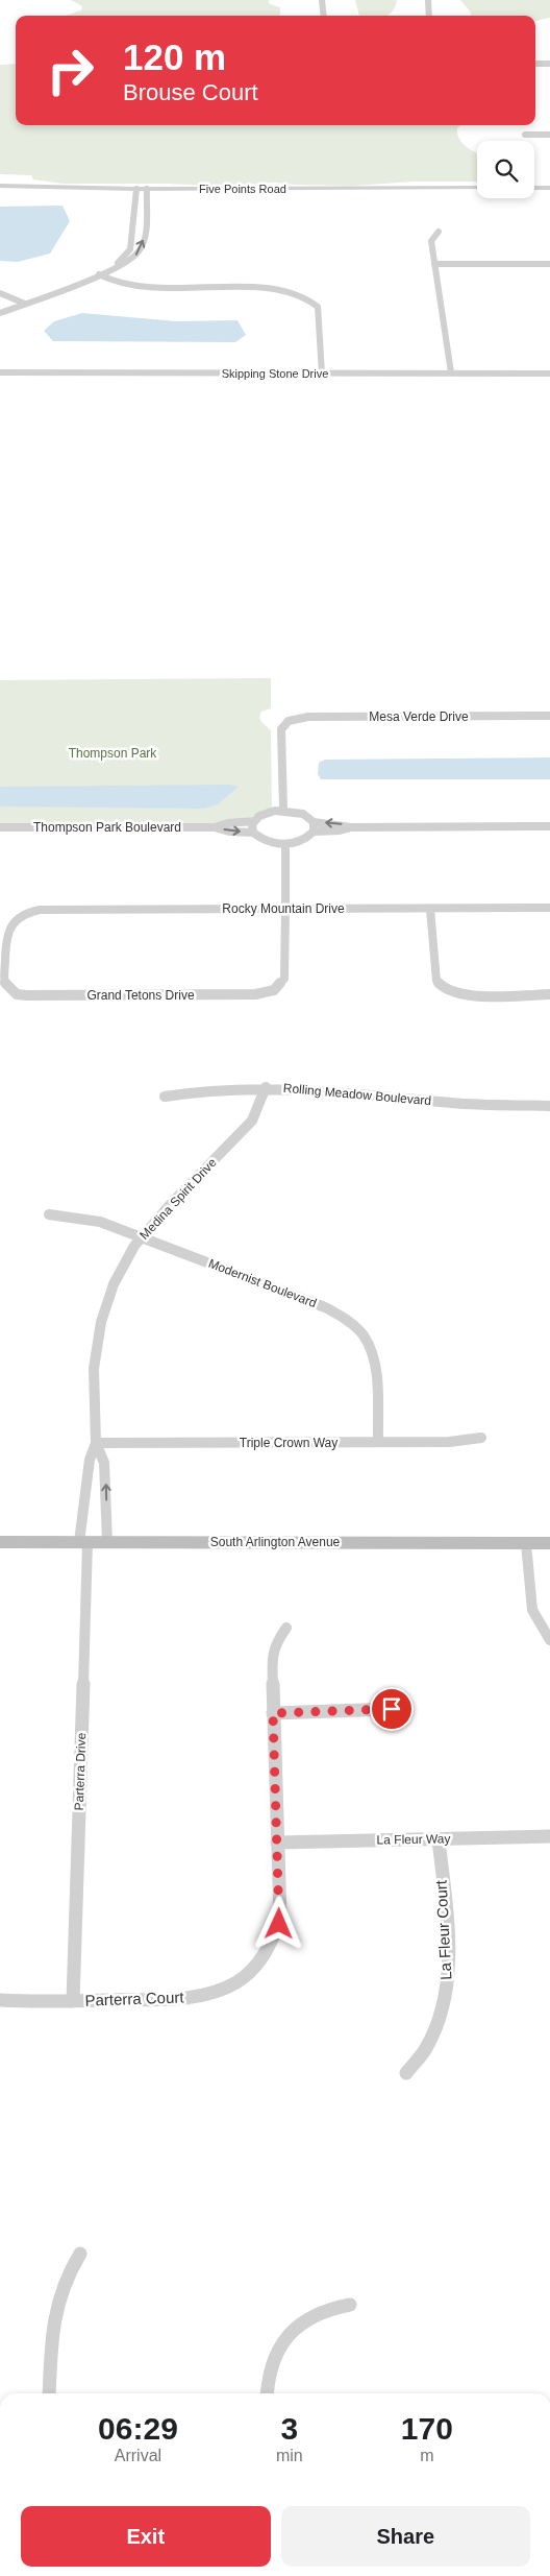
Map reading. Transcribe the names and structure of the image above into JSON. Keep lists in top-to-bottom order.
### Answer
{
  "streets": {
    "main road": ["South Arlington Avenue"],
    "street": [
      "Five Points Road",
      "Skipping Stone Drive",
      "Mesa Verde Drive",
      "Thompson Park Boulevard",
      "Rocky Mountain Drive",
      "Grand Tetons Drive",
      "Rolling Meadow Boulevard",
      "Medina Spirit Drive",
      "Modernist Boulevard",
      "Triple Crown Way",
      "Parterra Drive",
      "La Fleur Way",
      "La Fleur Court",
      "Parterra Court"
    ]
  },
  "crossings": [
    ["Mesa Verde Drive", "Thompson Park Boulevard"],
    ["Rocky Mountain Drive", "Grand Tetons Drive"],
    ["Rolling Meadow Boulevard", "Medina Spirit Drive"],
    ["Medina Spirit Drive", "Modernist Boulevard"],
    ["Medina Spirit Drive", "Triple Crown Way"],
    ["Medina Spirit Drive", "South Arlington Avenue"],
    ["Medina Spirit Drive", "Parterra Drive"],
    ["Modernist Boulevard", "Triple Crown Way"],
    ["South Arlington Avenue", "Parterra Drive"],
    ["Parterra Drive", "Parterra Court"],
    ["La Fleur Way", "La Fleur Court"],
    ["La Fleur Way", "Parterra Court"]
  ],
  "parks": ["Thompson Park"],
  "page": {
    "turn": ["120 m", "Brouse Court"],
    "eta": [
      "06:29",
      "Arrival",
      "3",
      "min",
      "170",
      "m"
    ],
    "buttons": ["Exit", "Share"]
  }
}
